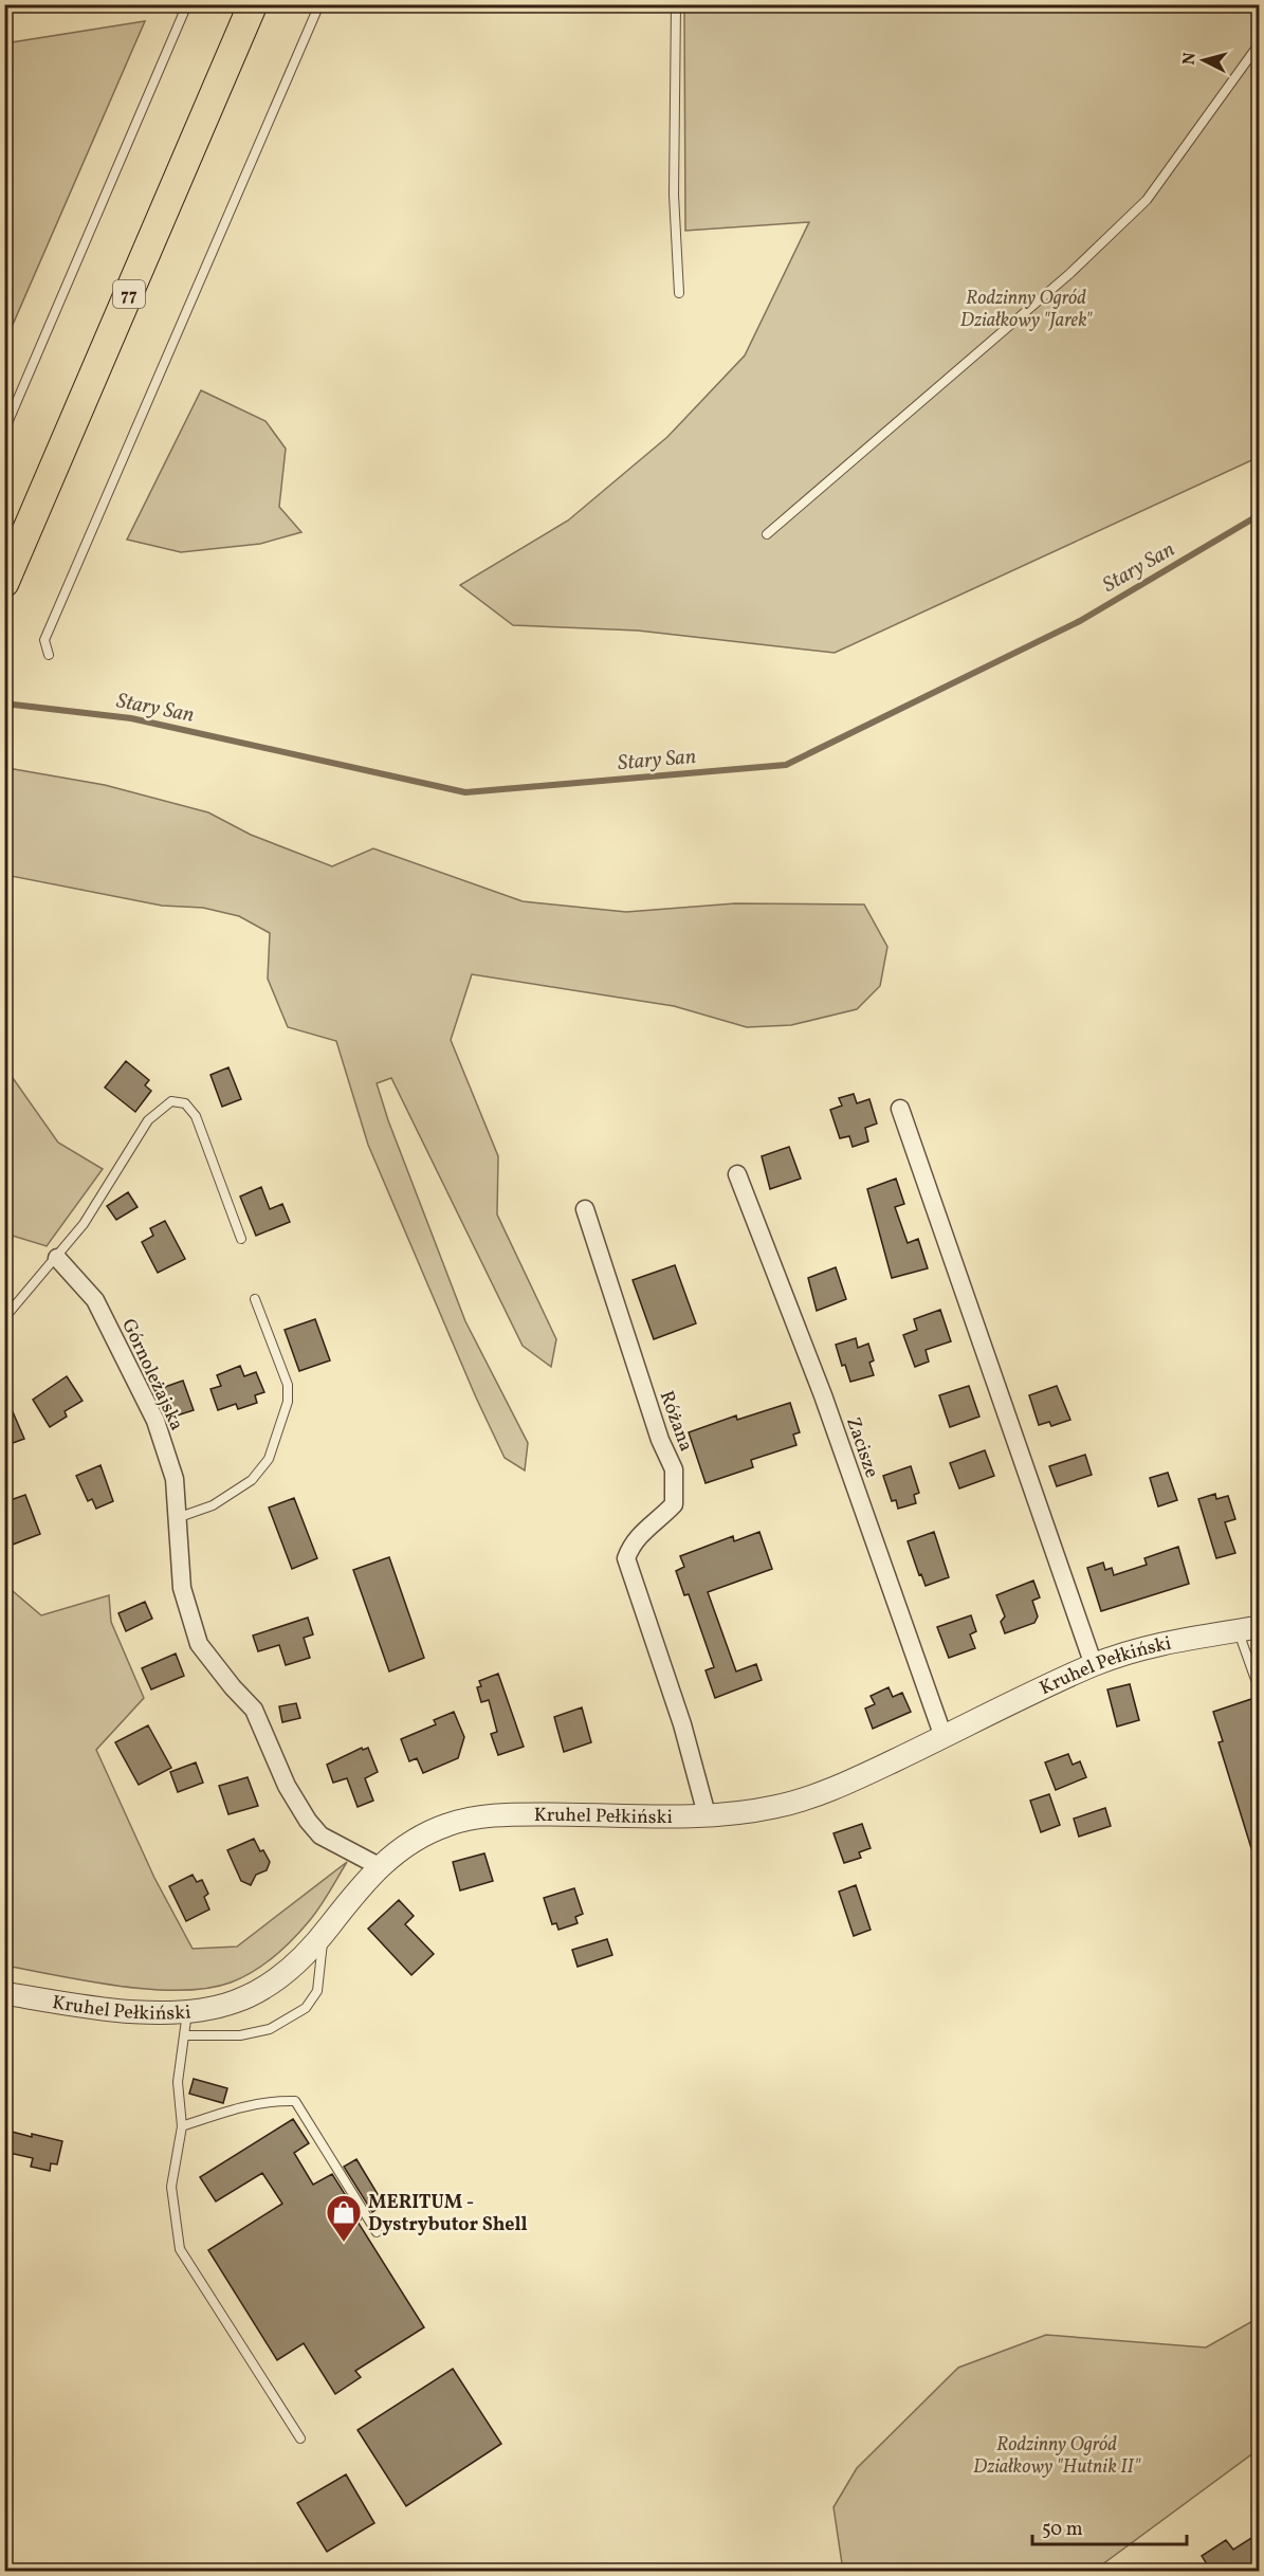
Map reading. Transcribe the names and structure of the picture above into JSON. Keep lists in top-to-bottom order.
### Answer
{
  "streets": {
    "main road": ["77"],
    "street": [
      "Górnoleżajska",
      "Różana",
      "Zacisze",
      "Kruhel Pełkiński"
    ]
  },
  "crossings": [
    ["Górnoleżajska", "Kruhel Pełkiński"],
    ["Różana", "Kruhel Pełkiński"],
    ["Zacisze", "Kruhel Pełkiński"]
  ],
  "water": ["Stary San"],
  "parks": ["Rodzinny Ogród Działkowy \"Jarek\"", "Rodzinny Ogród Działkowy \"Hutnik II\""],
  "places": {
    "shop": ["MERITUM - Dystrybutor Shell"]
  },
  "scale_bar": "50 m",
  "north": "left"
}
